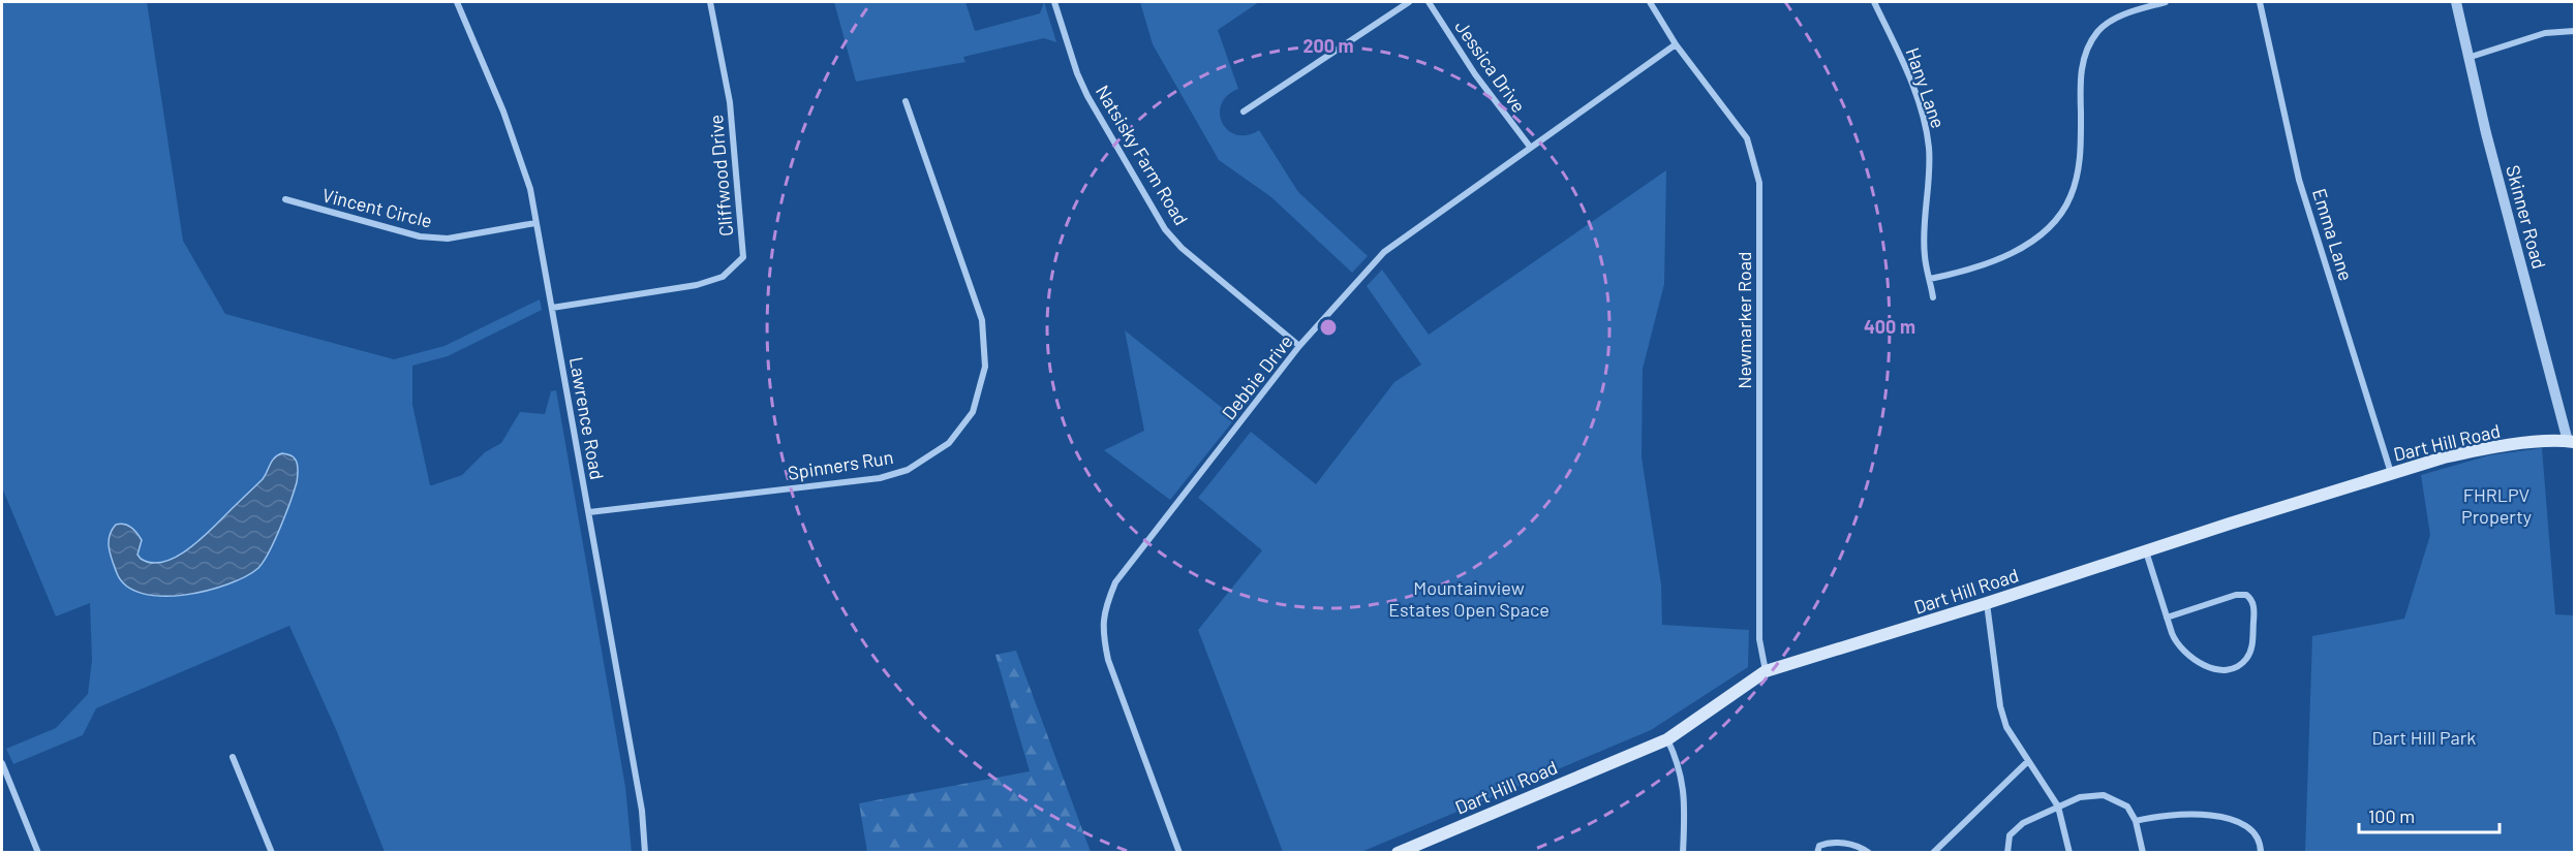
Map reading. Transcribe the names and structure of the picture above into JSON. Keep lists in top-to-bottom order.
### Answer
{
  "streets": {
    "main road": ["Dart Hill Road"],
    "street": [
      "Jessica Drive",
      "Hany Lane",
      "Natsisky Farm Road",
      "Cliffwood Drive",
      "Vincent Circle",
      "Skinner Road",
      "Emma Lane",
      "Newmarker Road",
      "Debbie Drive",
      "Lawrence Road",
      "Spinners Run"
    ]
  },
  "crossings": [
    ["Jessica Drive", "Debbie Drive"],
    ["Natsisky Farm Road", "Debbie Drive"],
    ["Cliffwood Drive", "Lawrence Road"],
    ["Vincent Circle", "Lawrence Road"],
    ["Skinner Road", "Dart Hill Road"],
    ["Emma Lane", "Dart Hill Road"],
    ["Newmarker Road", "Debbie Drive"],
    ["Newmarker Road", "Dart Hill Road"],
    ["Lawrence Road", "Spinners Run"]
  ],
  "parks": ["FHRLPV Property", "Mountainview Estates Open Space", "Dart Hill Park"],
  "scale_bar": "100 m",
  "rings": ["200 m", "400 m"]
}
